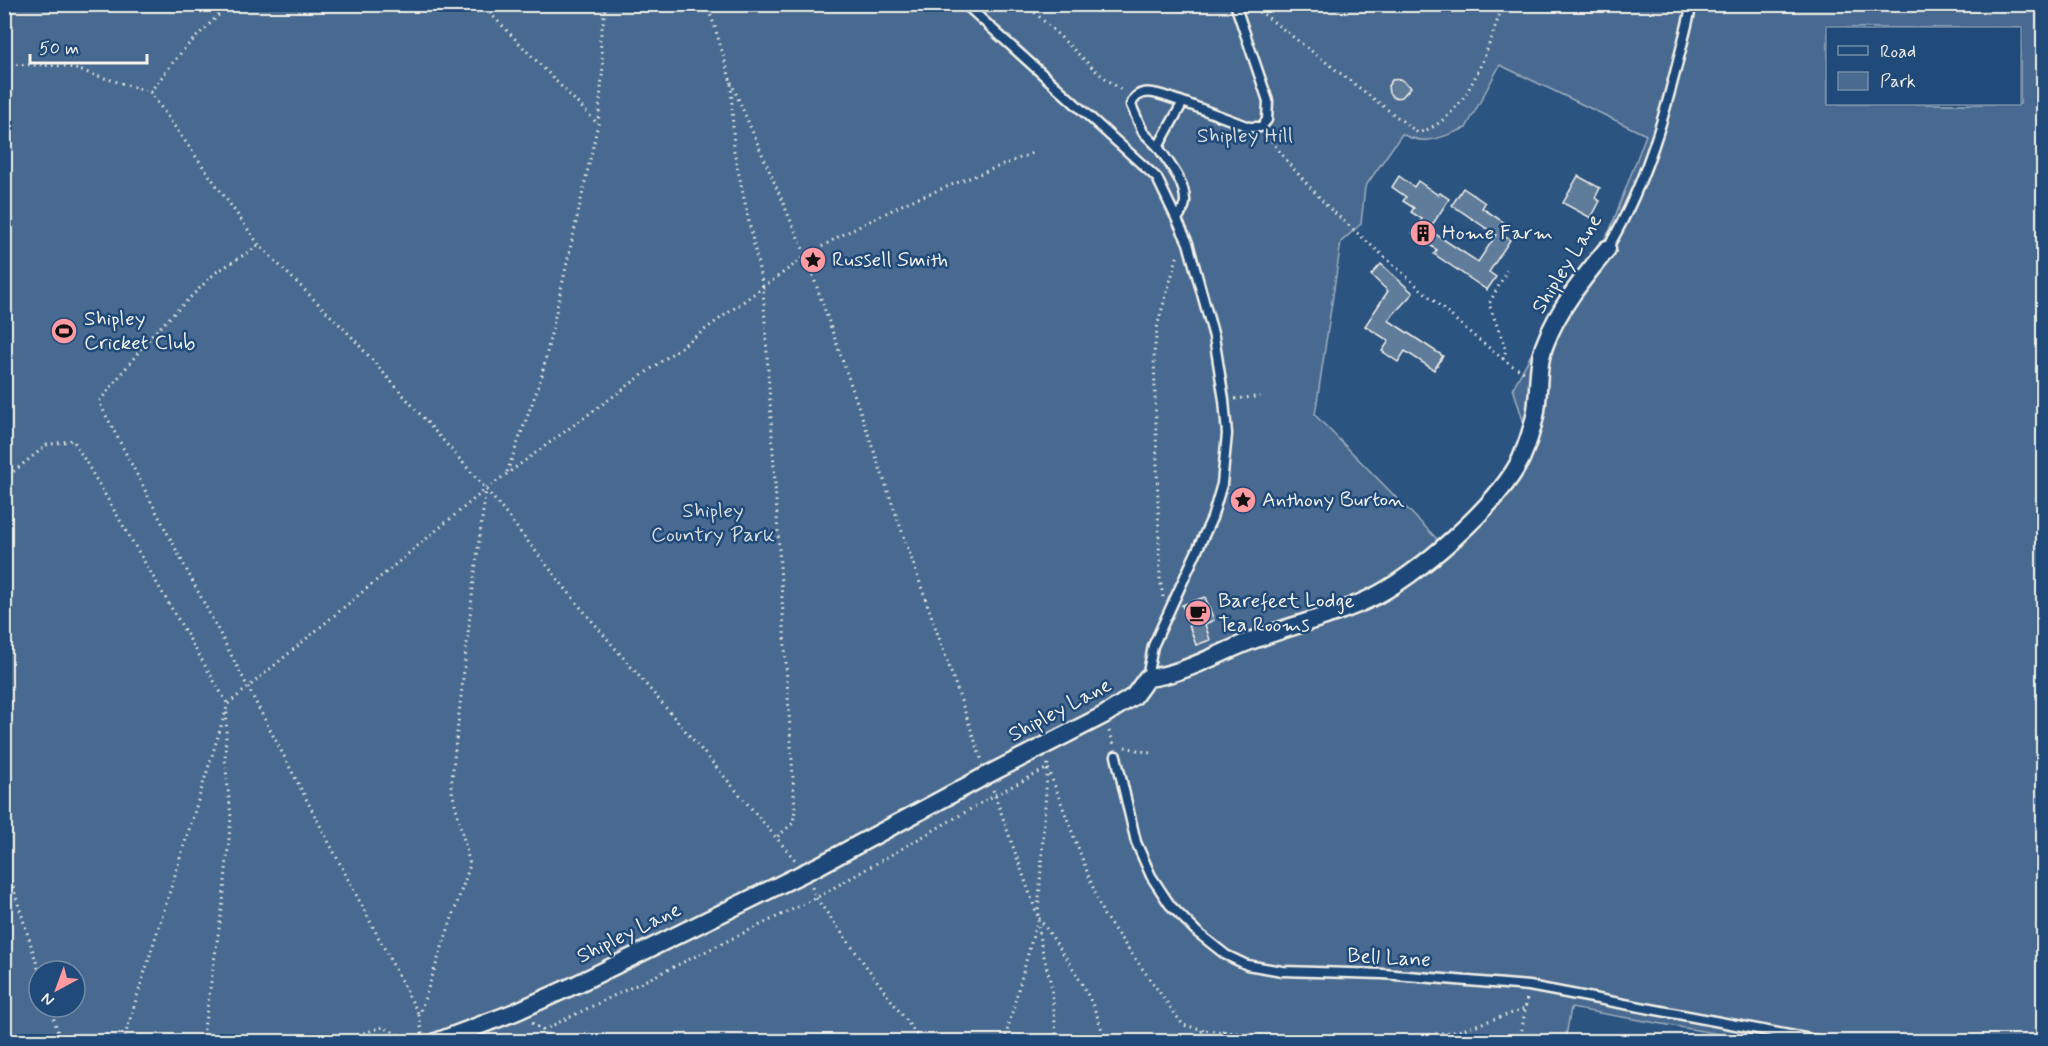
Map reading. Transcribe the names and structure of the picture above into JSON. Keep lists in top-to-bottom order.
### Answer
{
  "streets": {
    "street": ["Shipley Lane"],
    "lane": ["Bell Lane"]
  },
  "parks": ["Shipley Hill", "Shipley Country Park"],
  "places": {
    "building": ["Home Farm"],
    "place": ["Russell Smith", "Anthony Burton"],
    "sports": ["Shipley Cricket Club"],
    "cafe": ["Barefeet Lodge Tea Rooms"]
  },
  "legend": ["Road", "Park"],
  "scale_bar": "50 m",
  "north": "bottom left"
}
